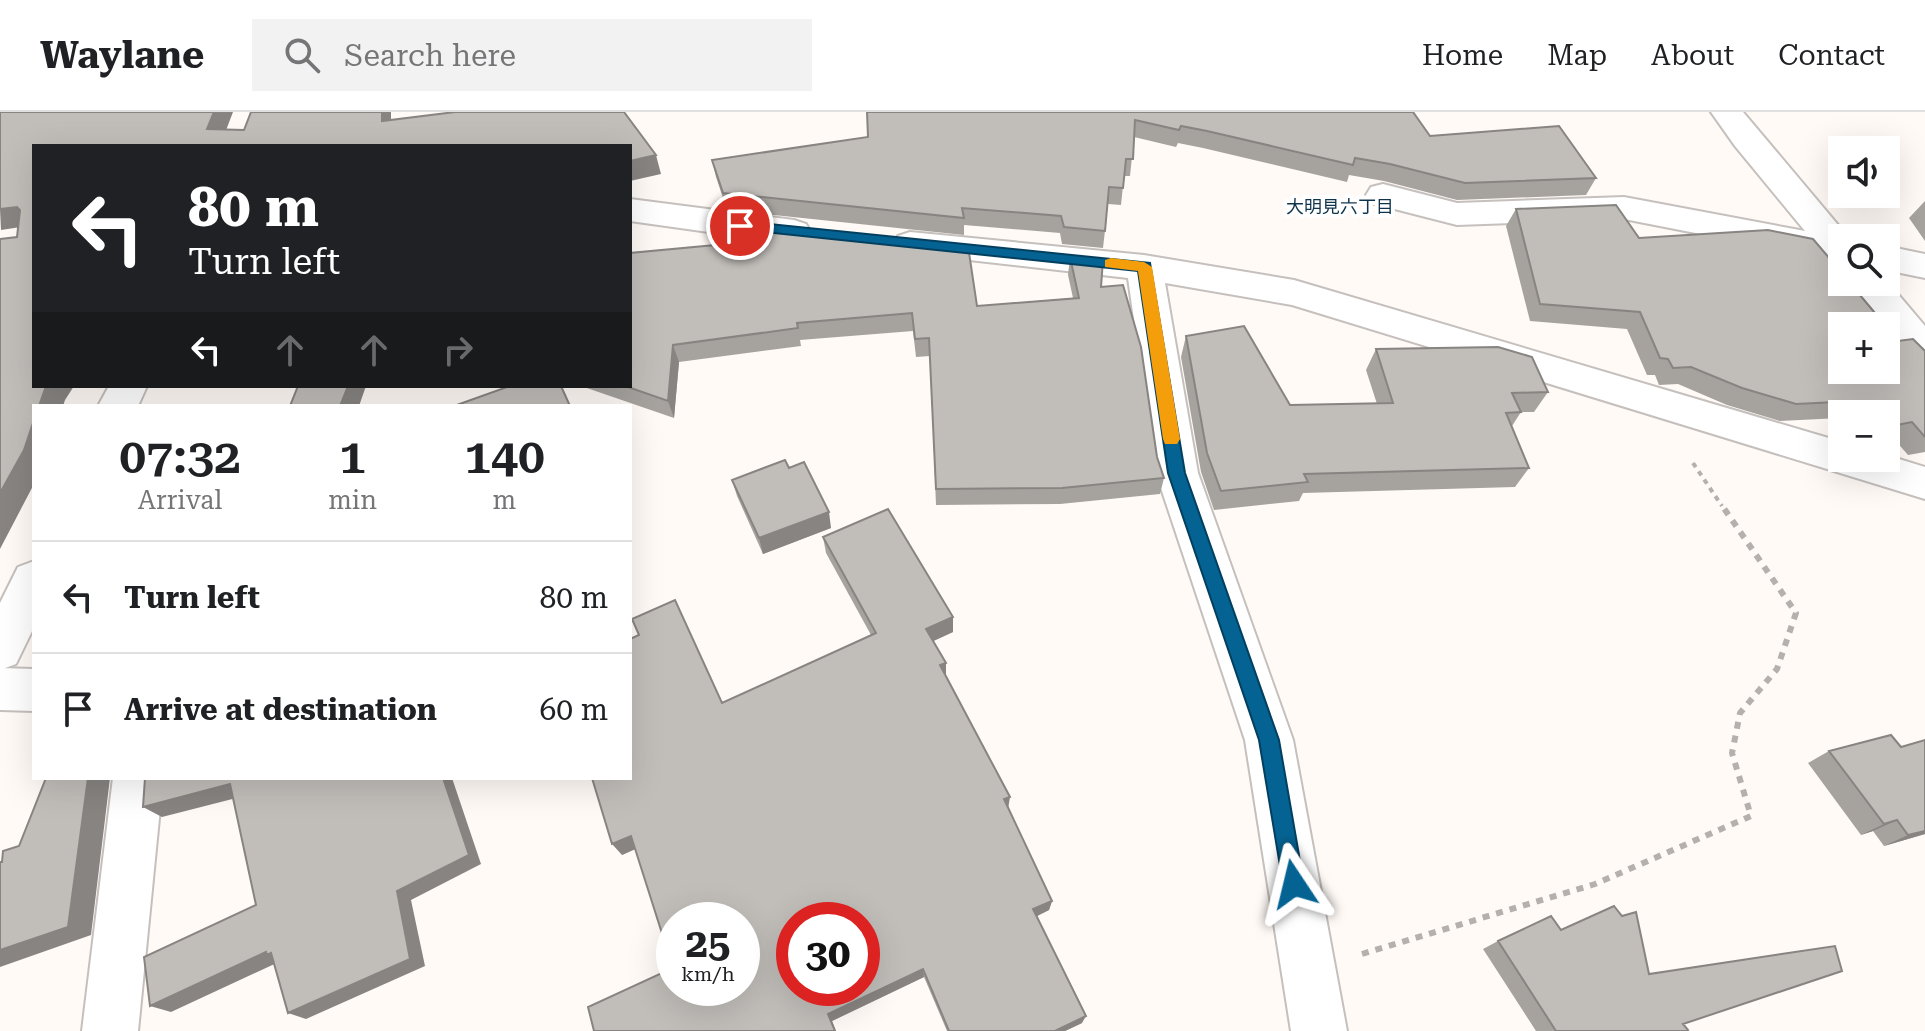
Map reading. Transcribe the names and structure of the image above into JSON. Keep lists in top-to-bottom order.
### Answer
{
  "districts": ["大明見六丁目"],
  "page": {
    "header": "Waylane",
    "search": "Search here",
    "nav": [
      "Home",
      "Map",
      "About",
      "Contact"
    ],
    "map_buttons": ["+", "−"],
    "turn": ["80 m", "Turn left"],
    "eta": [
      "07:32",
      "Arrival",
      "1",
      "min",
      "140",
      "m"
    ],
    "list": [
      {
        "name": "Turn left",
        "value": "80 m"
      },
      {
        "name": "Arrive at destination",
        "value": "60 m"
      }
    ],
    "speed": "25 km/h",
    "limit": "30"
  }
}
